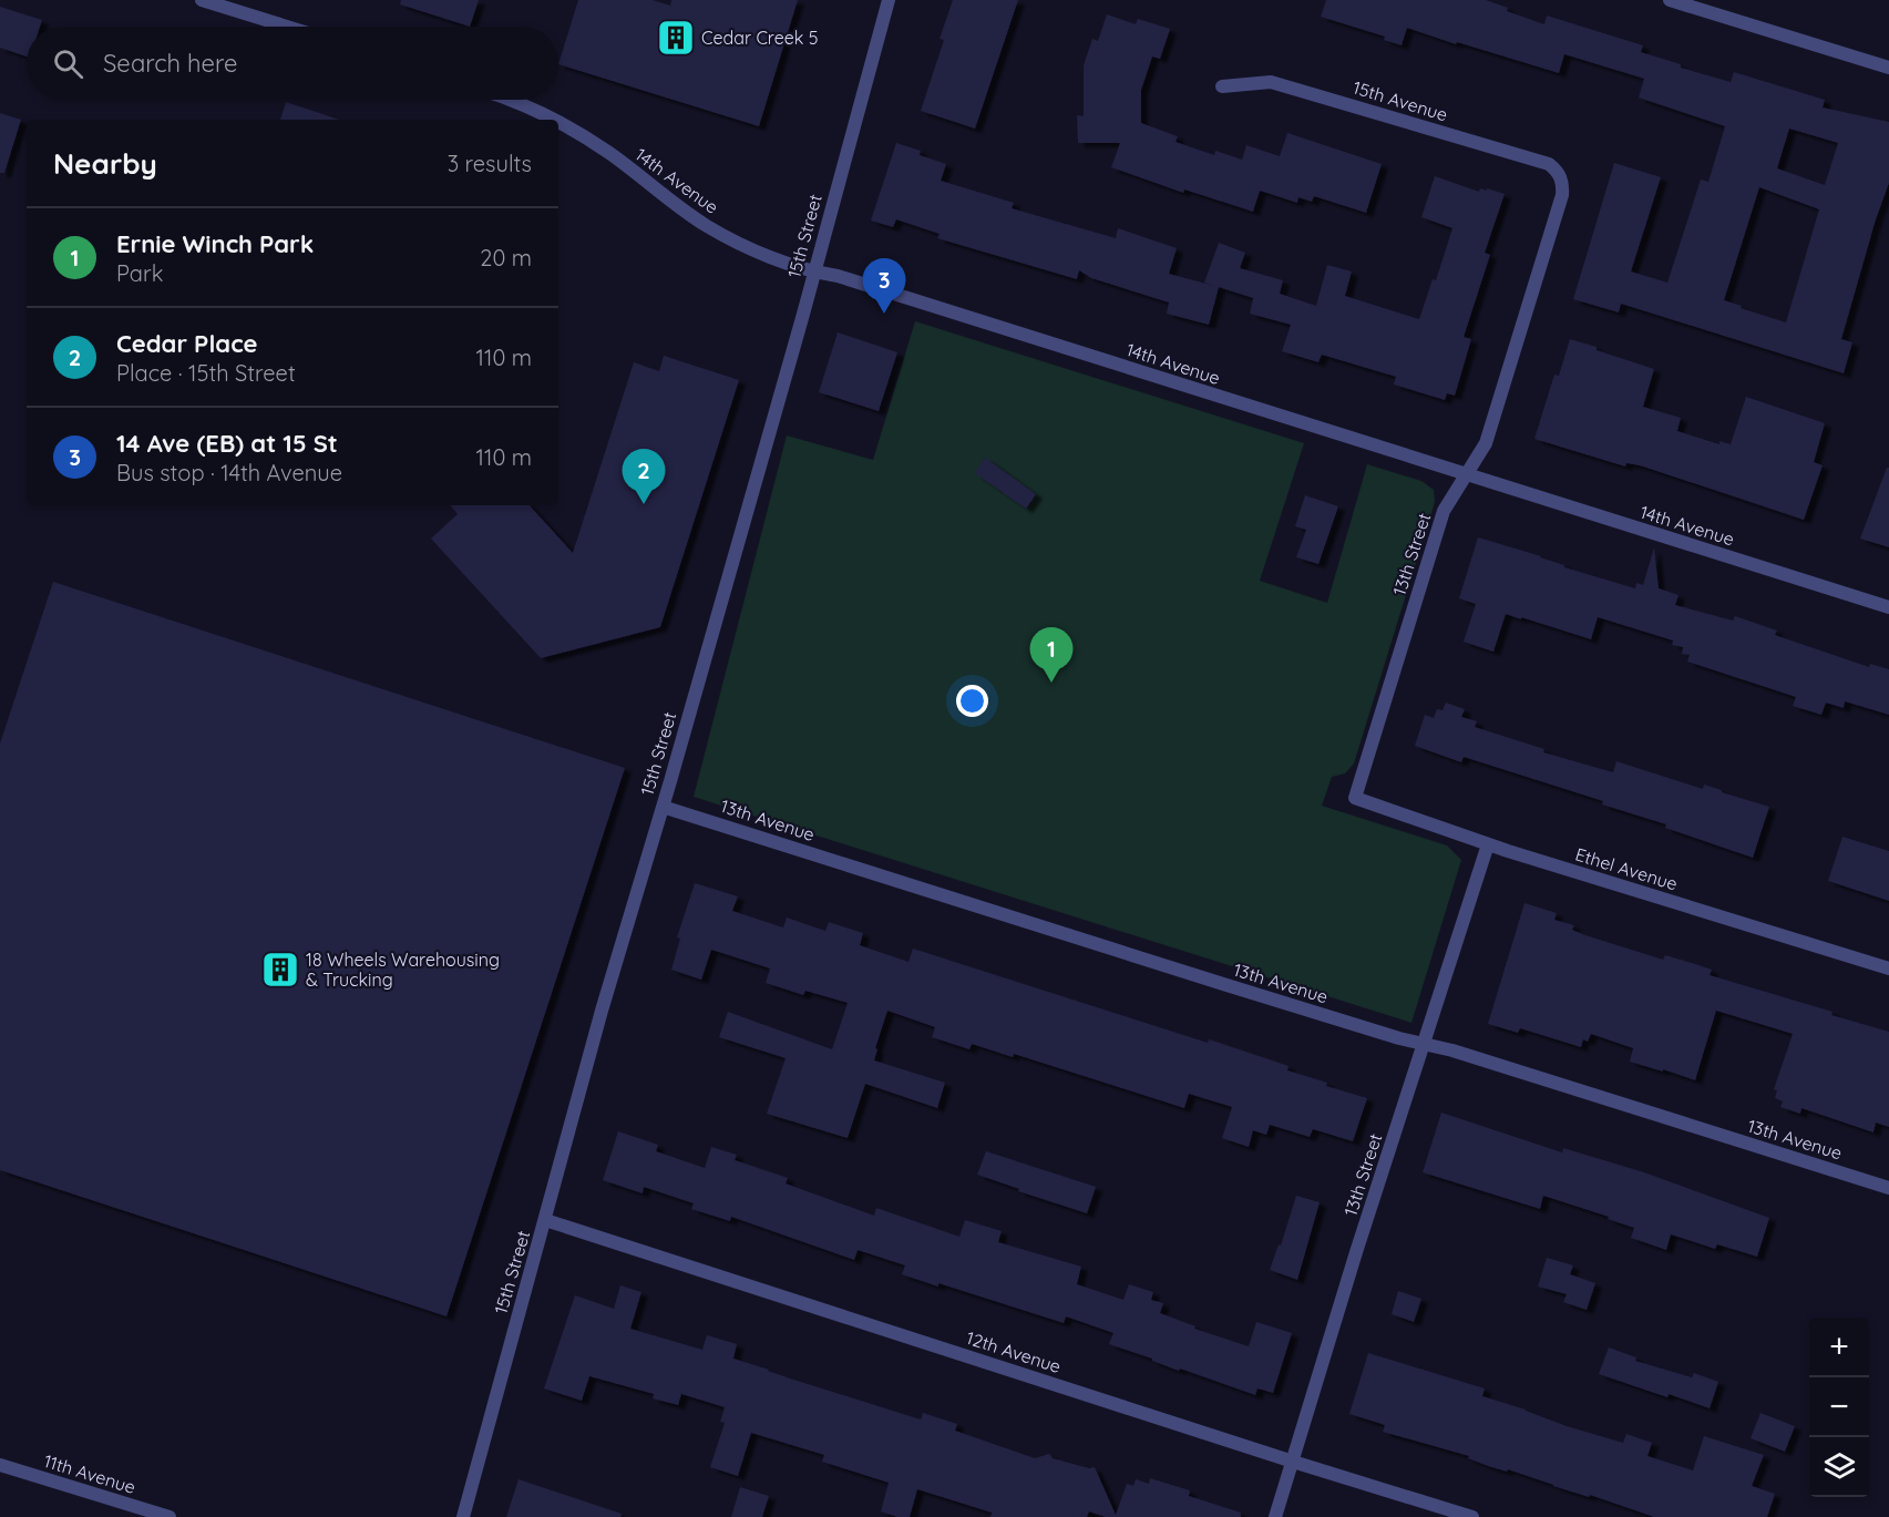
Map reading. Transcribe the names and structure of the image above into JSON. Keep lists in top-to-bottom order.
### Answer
{
  "streets": {
    "street": [
      "15th Avenue",
      "14th Avenue",
      "15th Street",
      "13th Street",
      "13th Avenue",
      "Ethel Avenue",
      "12th Avenue",
      "11th Avenue"
    ]
  },
  "crossings": [
    ["15th Avenue", "13th Street"],
    ["14th Avenue", "15th Street"],
    ["14th Avenue", "13th Street"],
    ["15th Street", "13th Avenue"],
    ["15th Street", "12th Avenue"],
    ["13th Street", "13th Avenue"],
    ["13th Street", "Ethel Avenue"],
    ["13th Street", "12th Avenue"]
  ],
  "places": {
    "building": ["Cedar Creek 5", "18 Wheels Warehousing & Trucking"]
  },
  "page": {
    "search": "Search here",
    "heading": ["Nearby", "3 results"],
    "list": [
      {
        "mark": "1",
        "name": "Ernie Winch Park",
        "note": "Park",
        "value": "20 m"
      },
      {
        "mark": "2",
        "name": "Cedar Place",
        "note": "Place · 15th Street",
        "value": "110 m"
      },
      {
        "mark": "3",
        "name": "14 Ave (EB) at 15 St",
        "note": "Bus stop · 14th Avenue",
        "value": "110 m"
      }
    ],
    "pins": ["3", "2", "1"],
    "map_buttons": ["+", "−"]
  }
}
